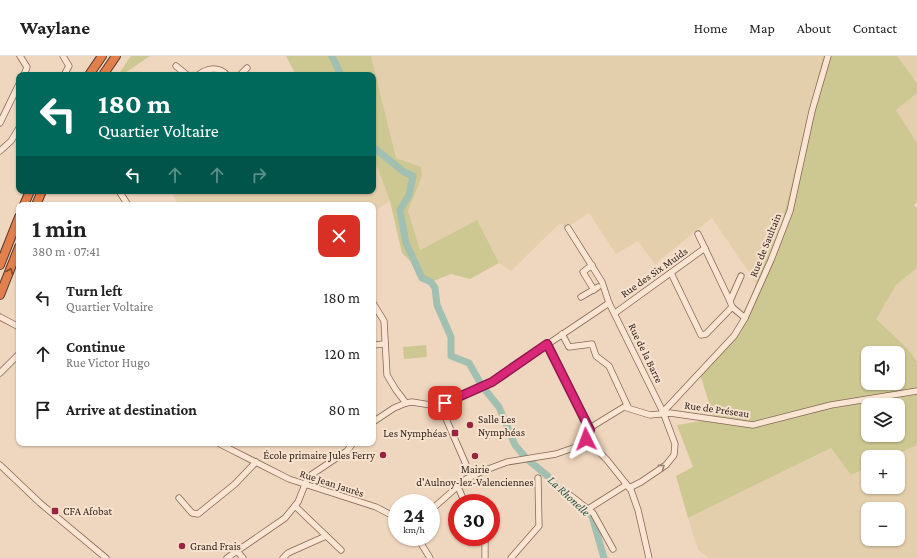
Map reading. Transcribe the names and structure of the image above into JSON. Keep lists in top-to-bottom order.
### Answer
{
  "streets": {
    "street": [
      "Rue de Saultain",
      "Rue des Six Muids",
      "Rue de la Barre",
      "Rue de Préseau",
      "Rue Jean Jaurès"
    ]
  },
  "crossings": [
    ["Rue de Saultain", "Rue de la Barre"],
    ["Rue de Saultain", "Rue de Préseau"],
    ["Rue des Six Muids", "Rue de la Barre"],
    ["Rue de la Barre", "Rue de Préseau"]
  ],
  "water": ["La Rhonelle"],
  "places": {
    "other": [
      "Salle Les Nymphéas",
      "École primaire Jules Ferry",
      "Mairie d'Aulnoy-lez-Valenciennes",
      "Grand Frais"
    ],
    "transit": ["Les Nymphéas", "CFA Afobat"]
  },
  "page": {
    "header": "Waylane",
    "nav": [
      "Home",
      "Map",
      "About",
      "Contact"
    ],
    "turn": ["180 m", "Quartier Voltaire"],
    "heading": ["1 min", "380 m · 07:41"],
    "list": [
      {
        "name": "Turn left",
        "note": "Quartier Voltaire",
        "value": "180 m"
      },
      {
        "name": "Continue",
        "note": "Rue Victor Hugo",
        "value": "120 m"
      },
      {
        "name": "Arrive at destination",
        "value": "80 m"
      }
    ],
    "map_buttons": ["+", "−"],
    "speed": "24 km/h",
    "limit": "30"
  }
}
